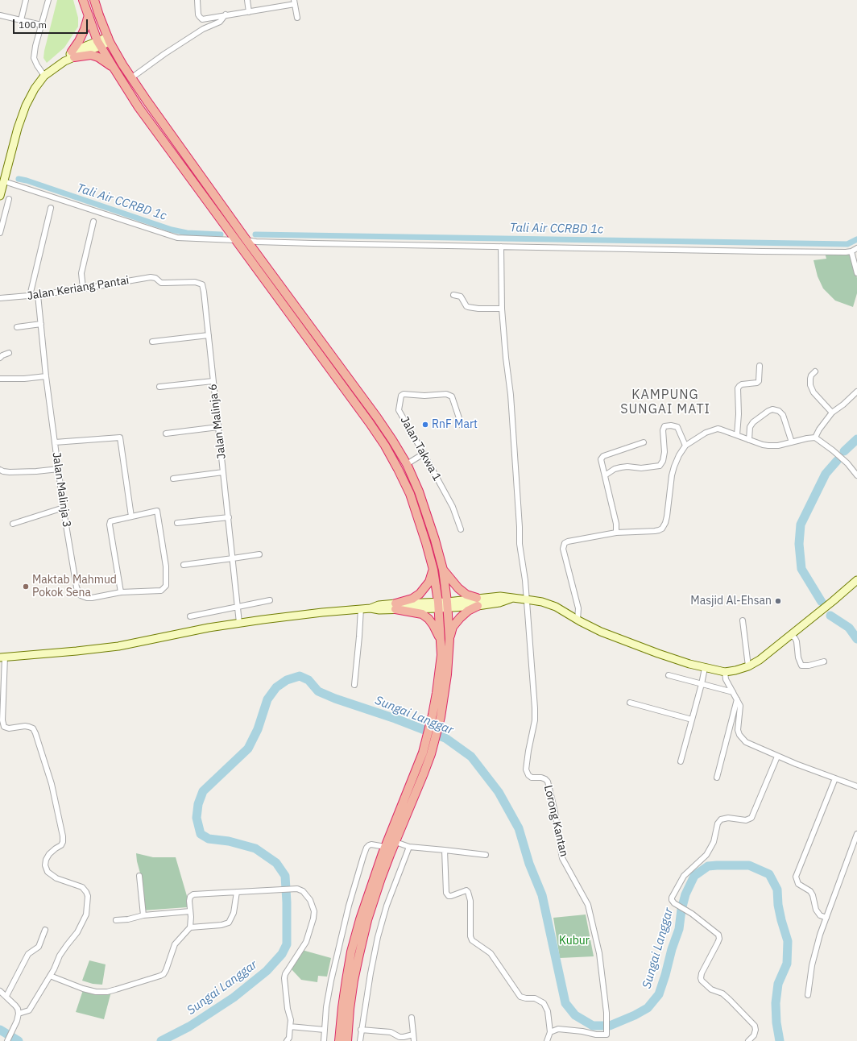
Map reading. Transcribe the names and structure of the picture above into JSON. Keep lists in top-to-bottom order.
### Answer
{
  "streets": {
    "street": [
      "Jalan Keriang Pantai",
      "Jalan Malinja 6",
      "Jalan Takwa 1",
      "Jalan Malinja 3",
      "Lorong Kantan"
    ]
  },
  "crossings": [
    ["Jalan Keriang Pantai", "Jalan Malinja 6"],
    ["Jalan Keriang Pantai", "Jalan Malinja 3"]
  ],
  "districts": ["KAMPUNG SUNGAI MATI"],
  "water": ["Tali Air CCRBD 1c", "Sungai Langgar"],
  "parks": ["Kubur"],
  "places": ["RnF Mart", "Maktab Mahmud Pokok Sena", "Masjid Al-Ehsan"],
  "scale_bar": "100 m"
}
